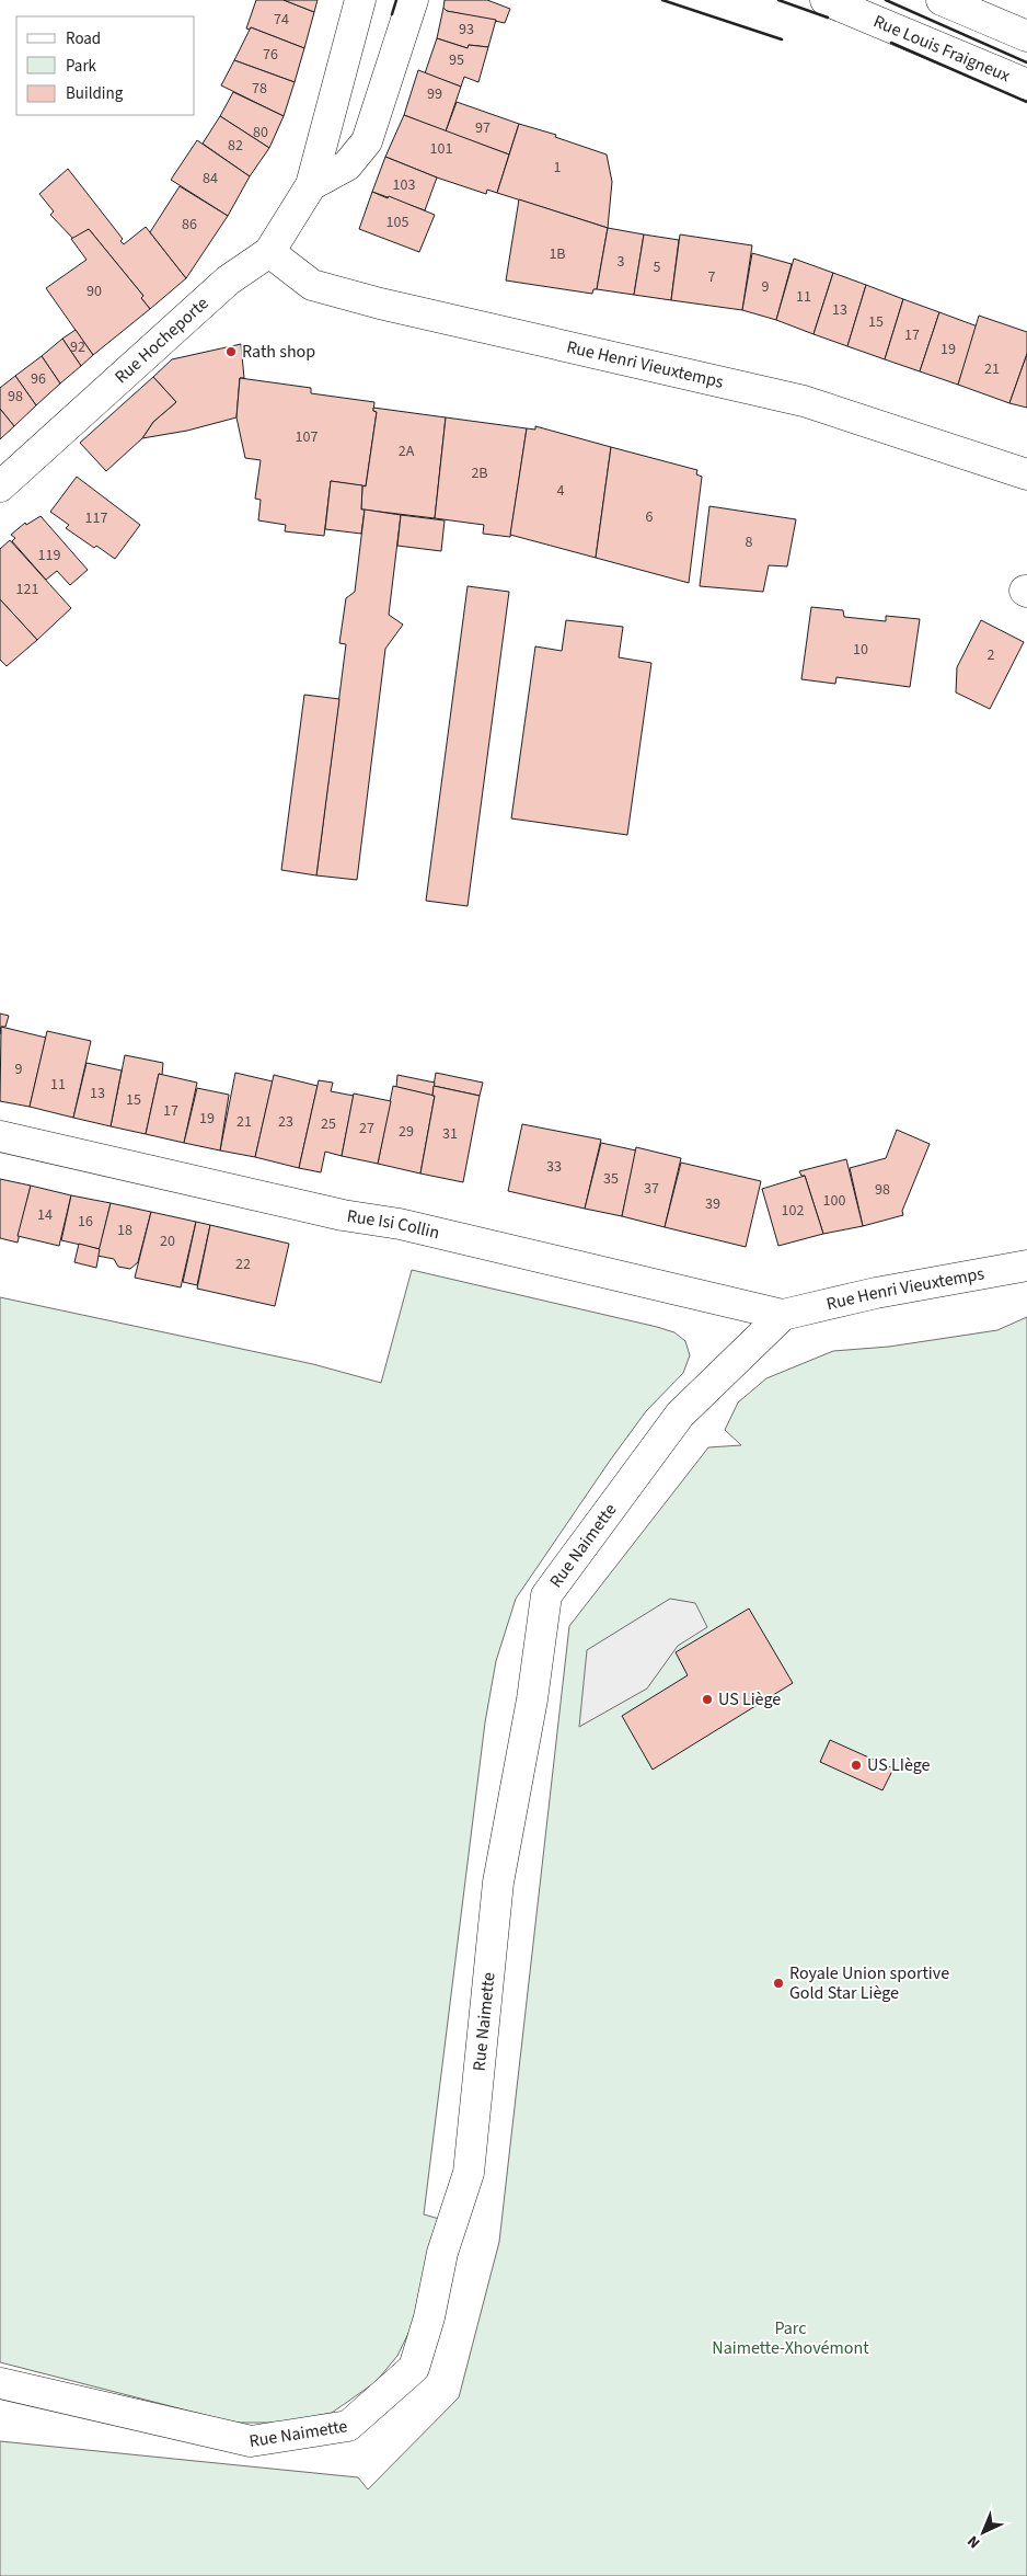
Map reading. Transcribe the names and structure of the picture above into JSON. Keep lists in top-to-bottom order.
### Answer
{
  "streets": {
    "street": [
      "Rue Louis Fraigneux",
      "Rue Hocheporte",
      "Rue Henri Vieuxtemps",
      "Rue Isi Collin",
      "Rue Naimette"
    ]
  },
  "crossings": [
    ["Rue Hocheporte", "Rue Henri Vieuxtemps"],
    ["Rue Henri Vieuxtemps", "Rue Isi Collin"],
    ["Rue Henri Vieuxtemps", "Rue Naimette"],
    ["Rue Isi Collin", "Rue Naimette"]
  ],
  "parks": ["Parc Naimette-Xhovémont"],
  "places": [
    "Rath shop",
    "US Liège",
    "US LIège",
    "Royale Union sportive Gold Star Liège"
  ],
  "house_numbers": [
    "74",
    "93",
    "76",
    "95",
    "78",
    "99",
    "97",
    "80",
    "82",
    "101",
    "1",
    "84",
    "103",
    "105",
    "86",
    "1B",
    "3",
    "5",
    "7",
    "9",
    "90",
    "11",
    "13",
    "15",
    "17",
    "92",
    "19",
    "21",
    "96",
    "98",
    "107",
    "2A",
    "2B",
    "4",
    "6",
    "117",
    "8",
    "119",
    "121",
    "10",
    "2",
    "9",
    "11",
    "13",
    "15",
    "17",
    "19",
    "21",
    "23",
    "25",
    "27",
    "29",
    "31",
    "33",
    "35",
    "37",
    "98",
    "100",
    "39",
    "102",
    "14",
    "16",
    "18",
    "20",
    "22"
  ],
  "legend": ["Road", "Park", "Building"],
  "north": "bottom left"
}
